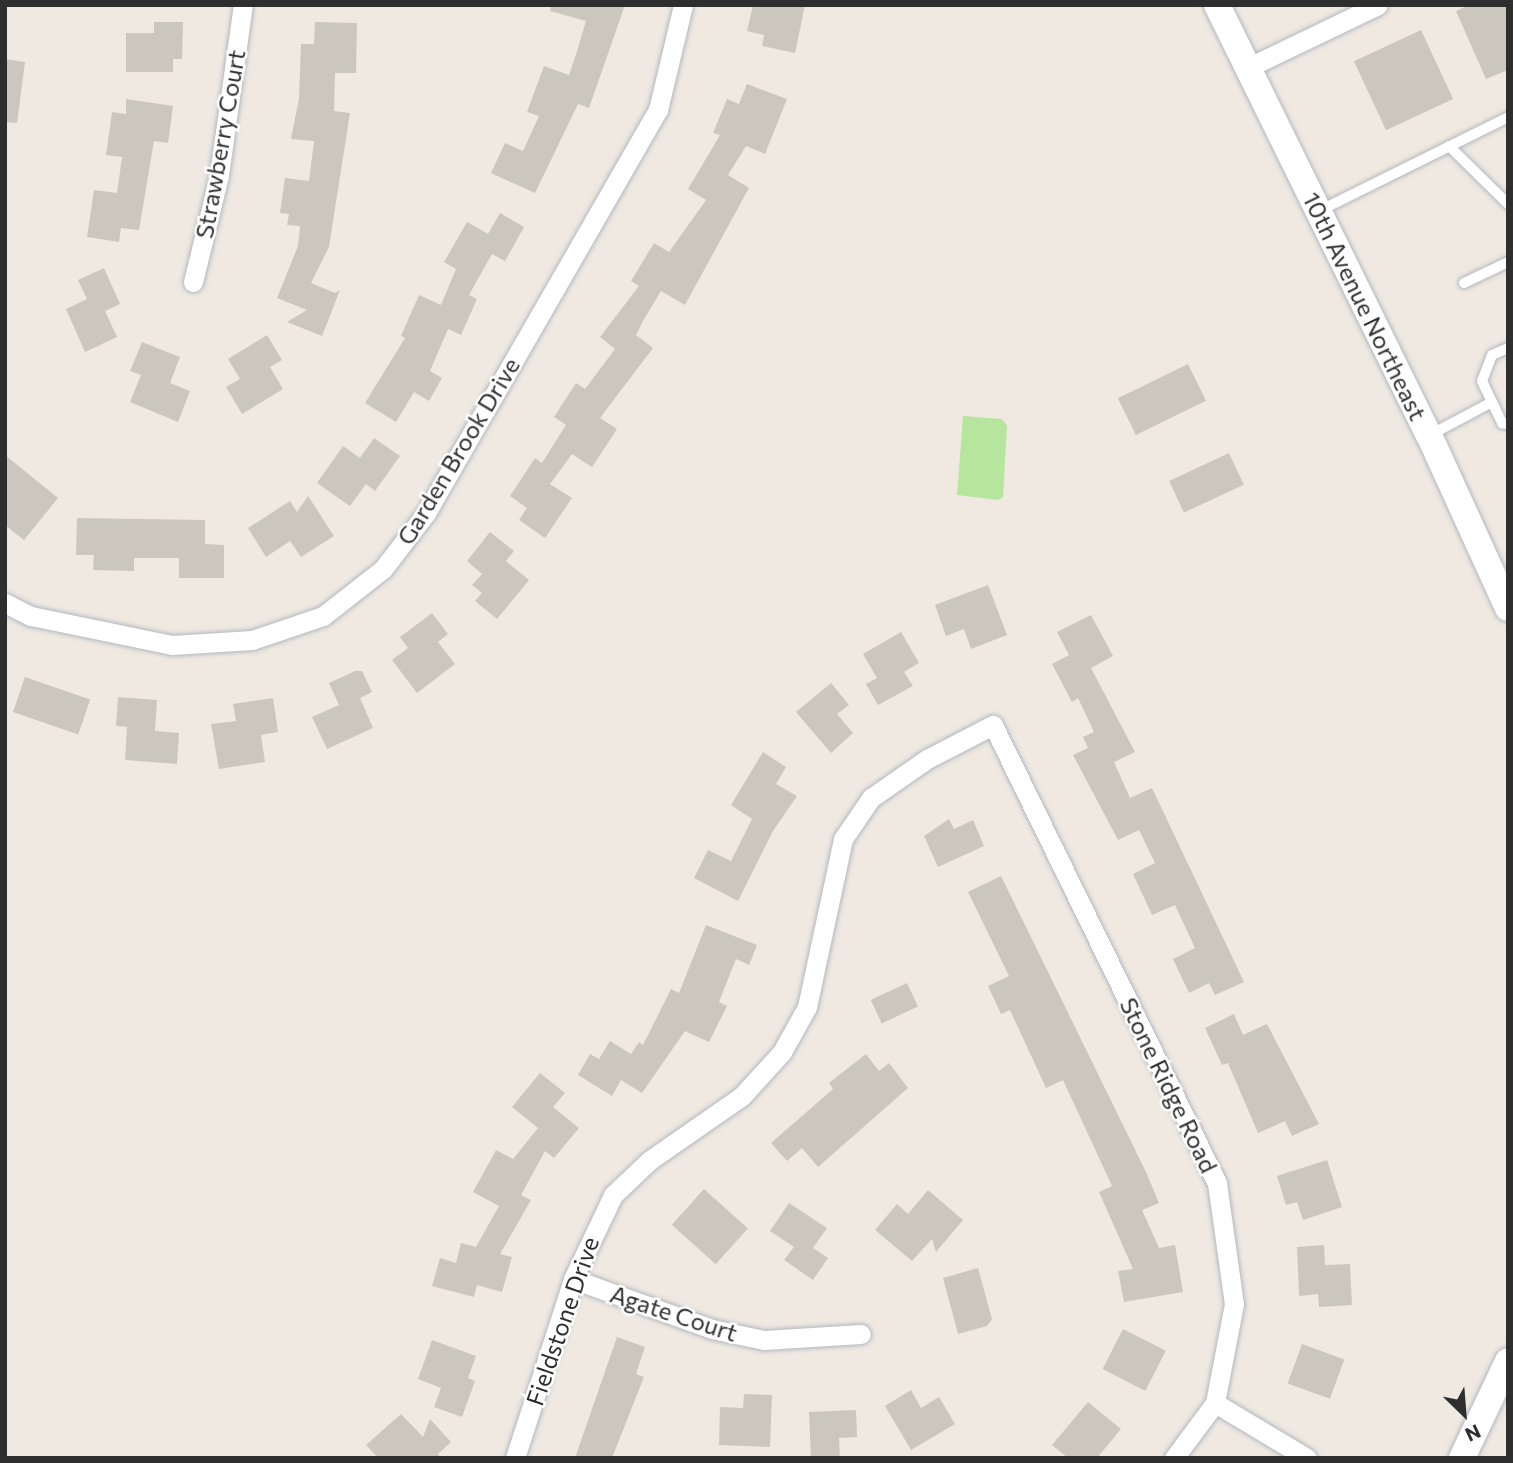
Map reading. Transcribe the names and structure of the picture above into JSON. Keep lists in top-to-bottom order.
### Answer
{
  "streets": {
    "street": [
      "Strawberry Court",
      "10th Avenue Northeast",
      "Garden Brook Drive",
      "Stone Ridge Road",
      "Agate Court",
      "Fieldstone Drive"
    ]
  },
  "crossings": [
    ["Stone Ridge Road", "Fieldstone Drive"],
    ["Agate Court", "Fieldstone Drive"]
  ],
  "north": "bottom right"
}
